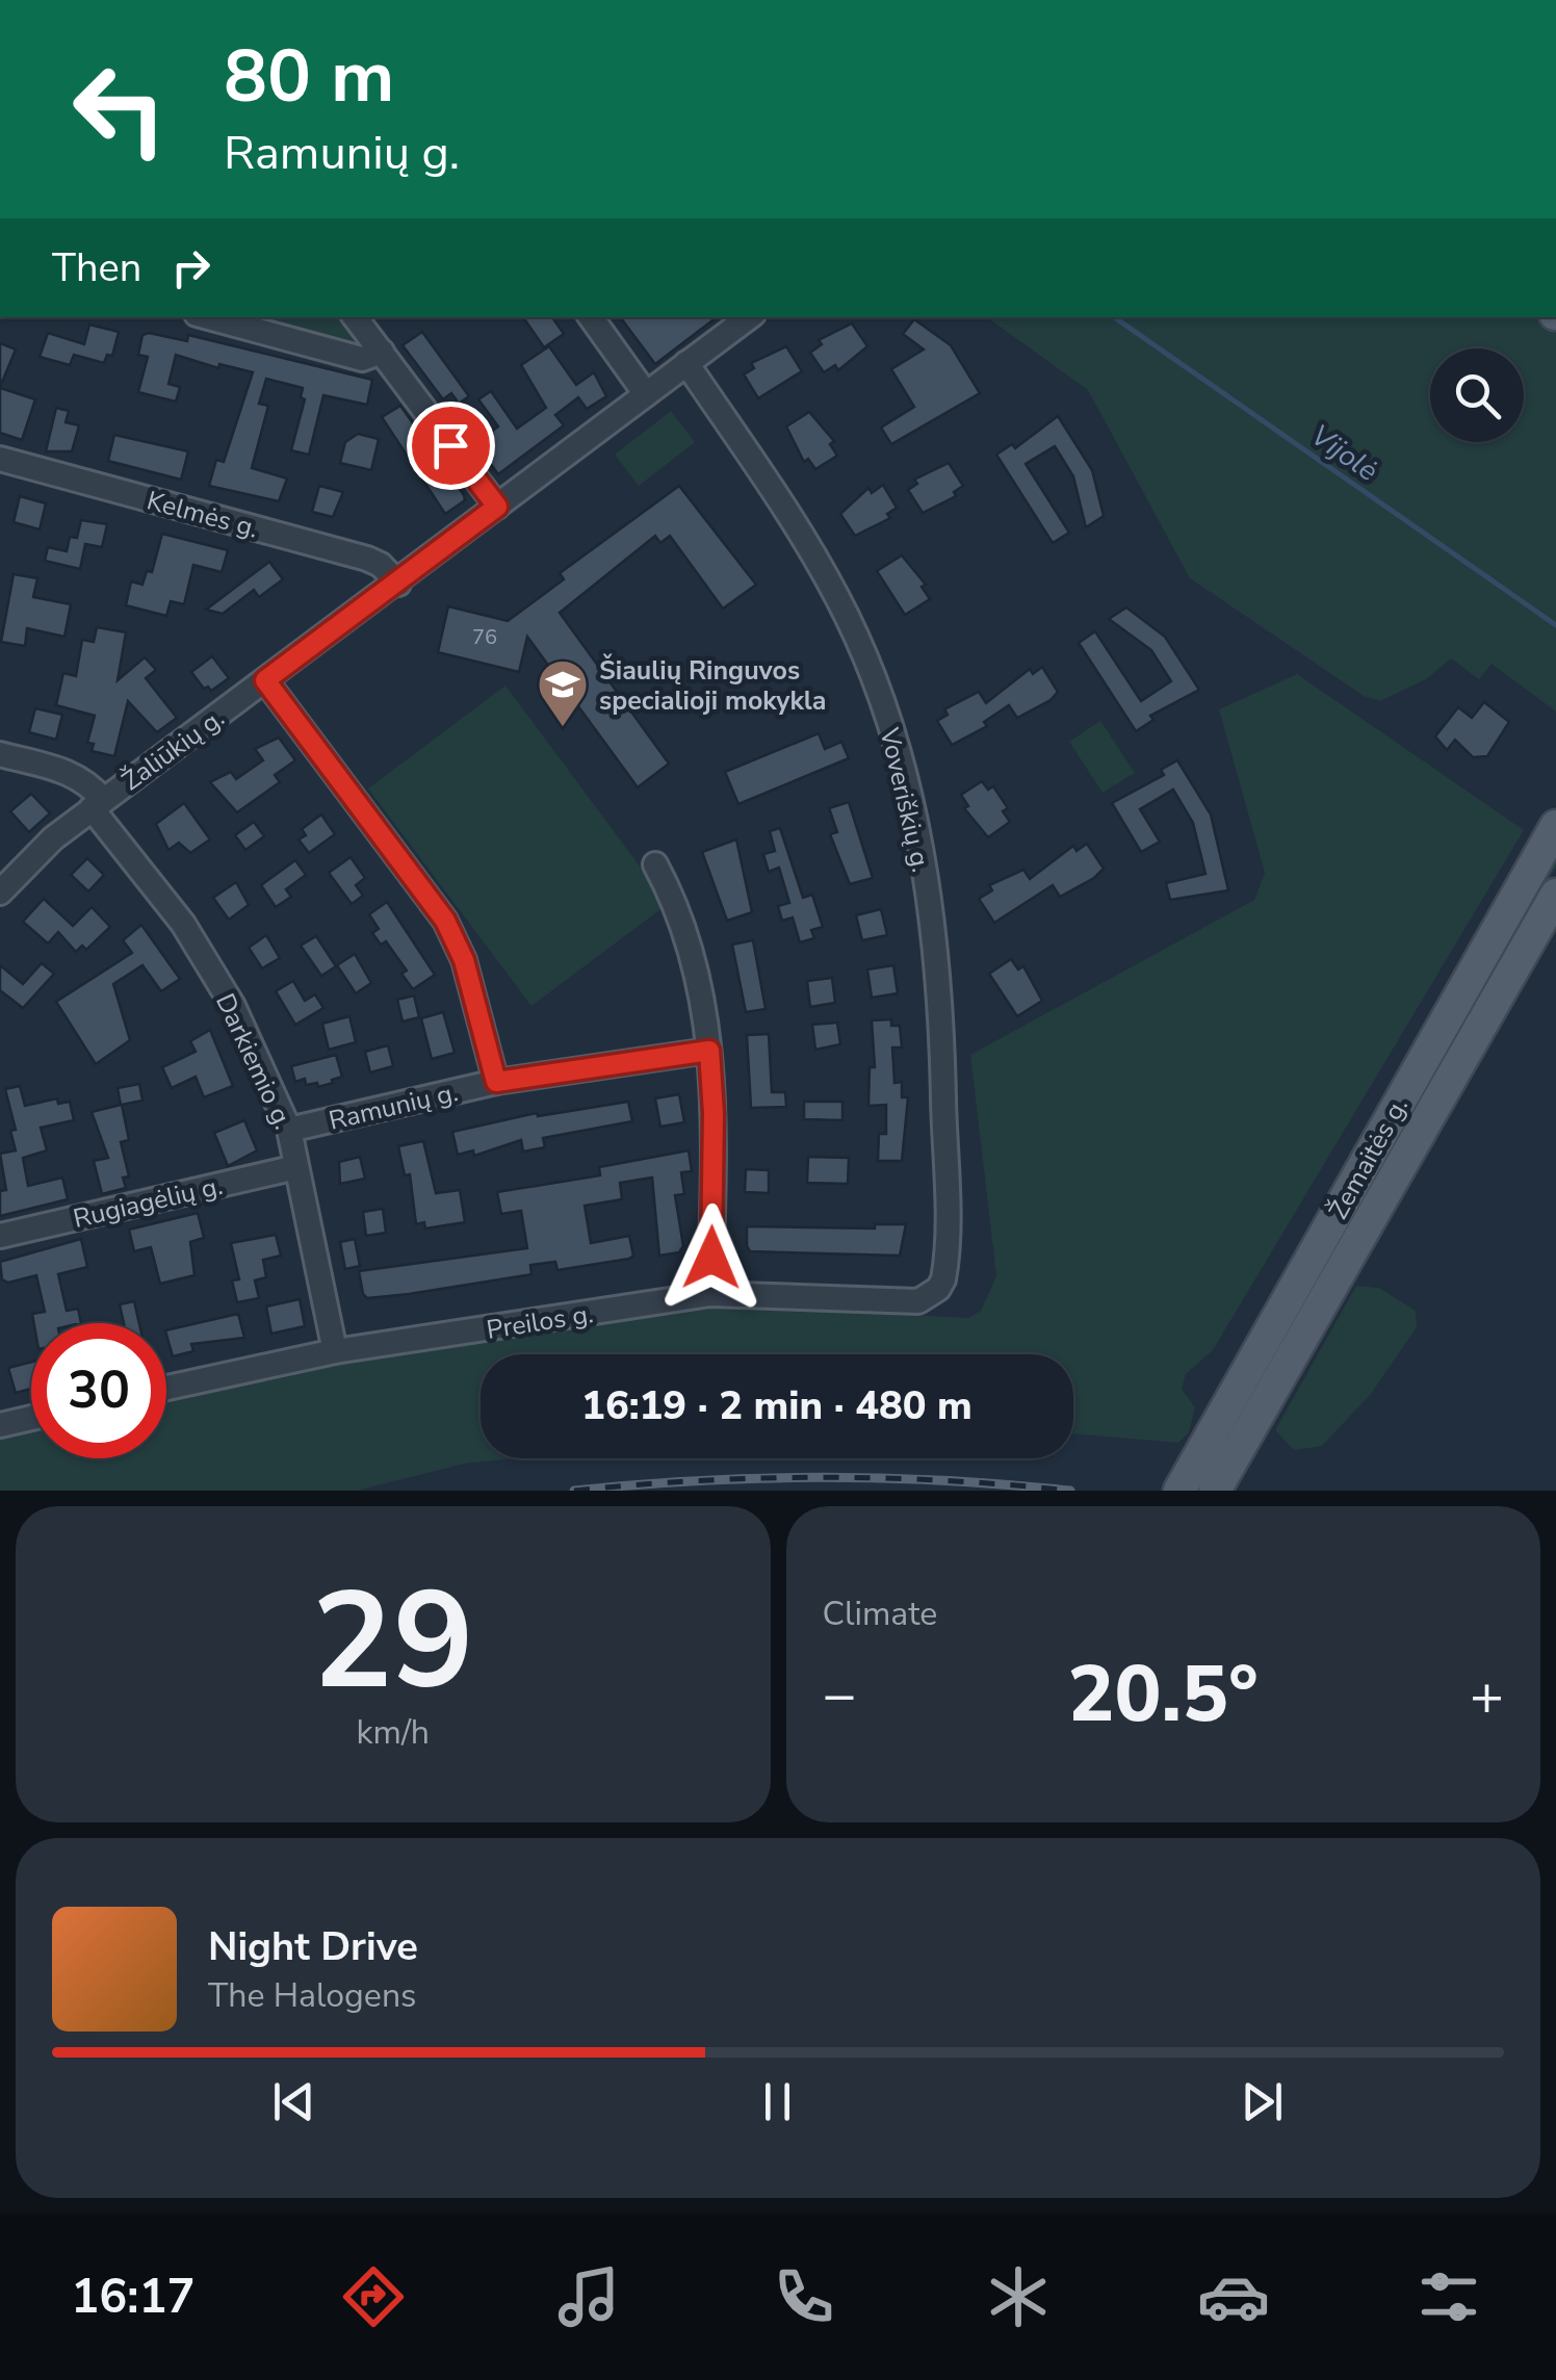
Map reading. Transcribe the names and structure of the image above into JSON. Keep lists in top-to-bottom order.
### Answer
{
  "streets": {
    "main road": ["Žemaitės g."],
    "street": [
      "Kelmės g.",
      "Žaliūkių g.",
      "Voveriškių g.",
      "Darkiemio g.",
      "Ramunių g.",
      "Rugiagėlių g.",
      "Preilos g."
    ]
  },
  "crossings": [
    ["Kelmės g.", "Žaliūkių g."],
    ["Žaliūkių g.", "Voveriškių g."],
    ["Žaliūkių g.", "Darkiemio g."],
    ["Voveriškių g.", "Preilos g."],
    ["Darkiemio g.", "Ramunių g."],
    ["Darkiemio g.", "Rugiagėlių g."],
    ["Darkiemio g.", "Preilos g."]
  ],
  "water": ["Vijolė"],
  "places": {
    "school or university": ["Šiaulių Ringuvos specialioji mokykla"]
  },
  "house_numbers": ["76"],
  "page": {
    "turn": ["80 m", "Ramunių g."],
    "then": "Then",
    "limit": "30",
    "trip": "16:19 · 2 min · 480 m",
    "tile": [
      ["29", "km/h"],
      "Climate"
    ],
    "heat": ["−", "20.5°", "+"],
    "song": ["Night Drive", "The Halogens"],
    "tabs": "16:17"
  }
}
